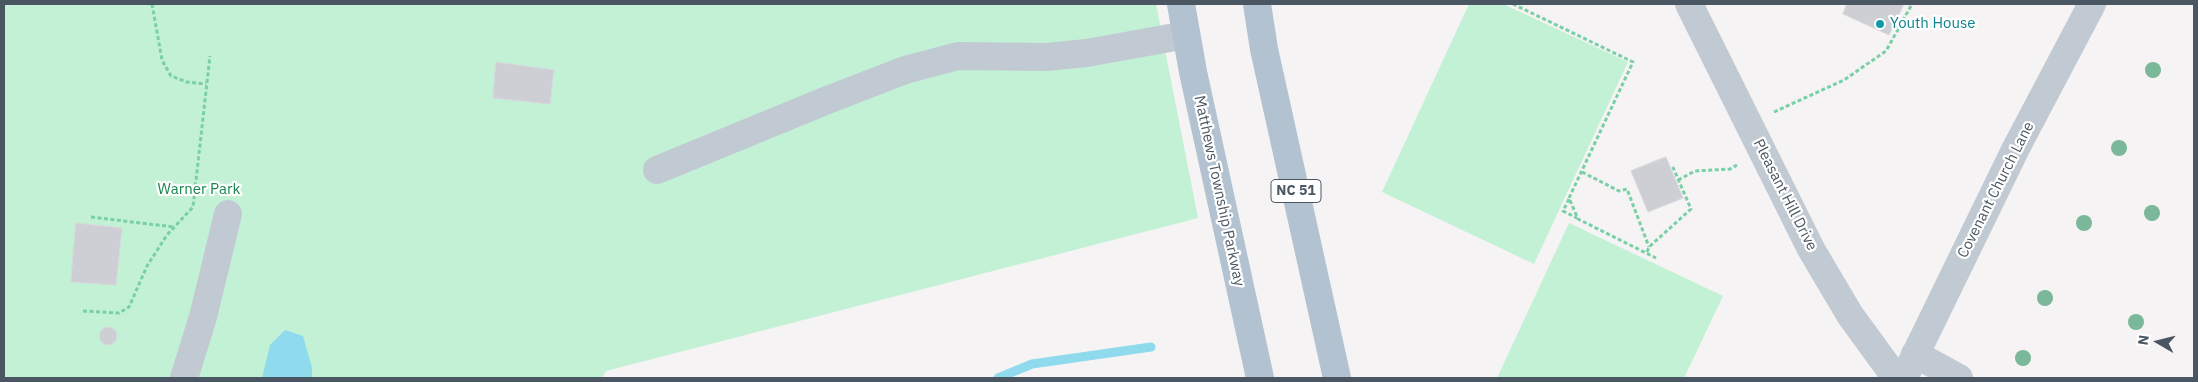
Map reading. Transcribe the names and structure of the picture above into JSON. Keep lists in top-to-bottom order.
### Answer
{
  "streets": {
    "main road": ["Matthews Township Parkway", "NC 51"],
    "street": ["Covenant Church Lane", "Pleasant Hill Drive"]
  },
  "parks": ["Warner Park"],
  "places": ["Youth House"],
  "north": "left"
}
